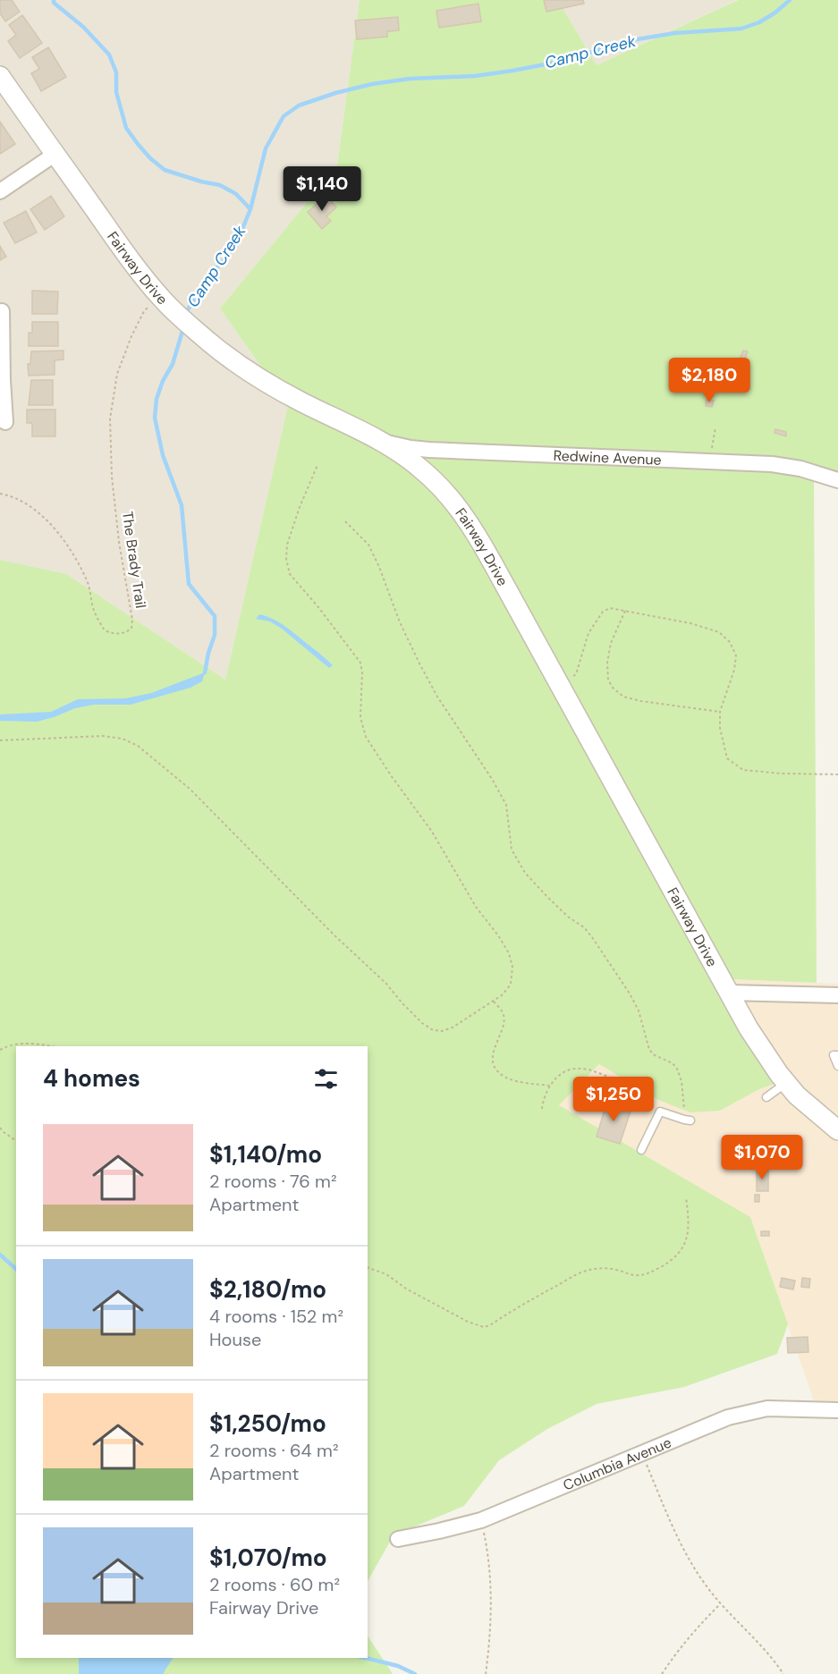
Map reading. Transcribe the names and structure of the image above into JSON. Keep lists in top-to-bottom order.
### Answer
{
  "streets": {
    "street": ["Fairway Drive", "Redwine Avenue", "Columbia Avenue"],
    "path": ["The Brady Trail"]
  },
  "crossings": [
    ["Fairway Drive", "Redwine Avenue"],
    ["Fairway Drive", "The Brady Trail"]
  ],
  "water": ["Camp Creek"],
  "page": {
    "price": [
      "$1,140",
      "$2,180",
      "$1,250",
      "$1,070"
    ],
    "heading": "4 homes",
    "list": [
      {
        "name": "$1,140/mo",
        "note": "2 rooms · 76 m² · Apartment"
      },
      {
        "name": "$2,180/mo",
        "note": "4 rooms · 152 m² · House"
      },
      {
        "name": "$1,250/mo",
        "note": "2 rooms · 64 m² · Apartment"
      },
      {
        "name": "$1,070/mo",
        "note": "2 rooms · 60 m² · Fairway Drive"
      }
    ]
  }
}
